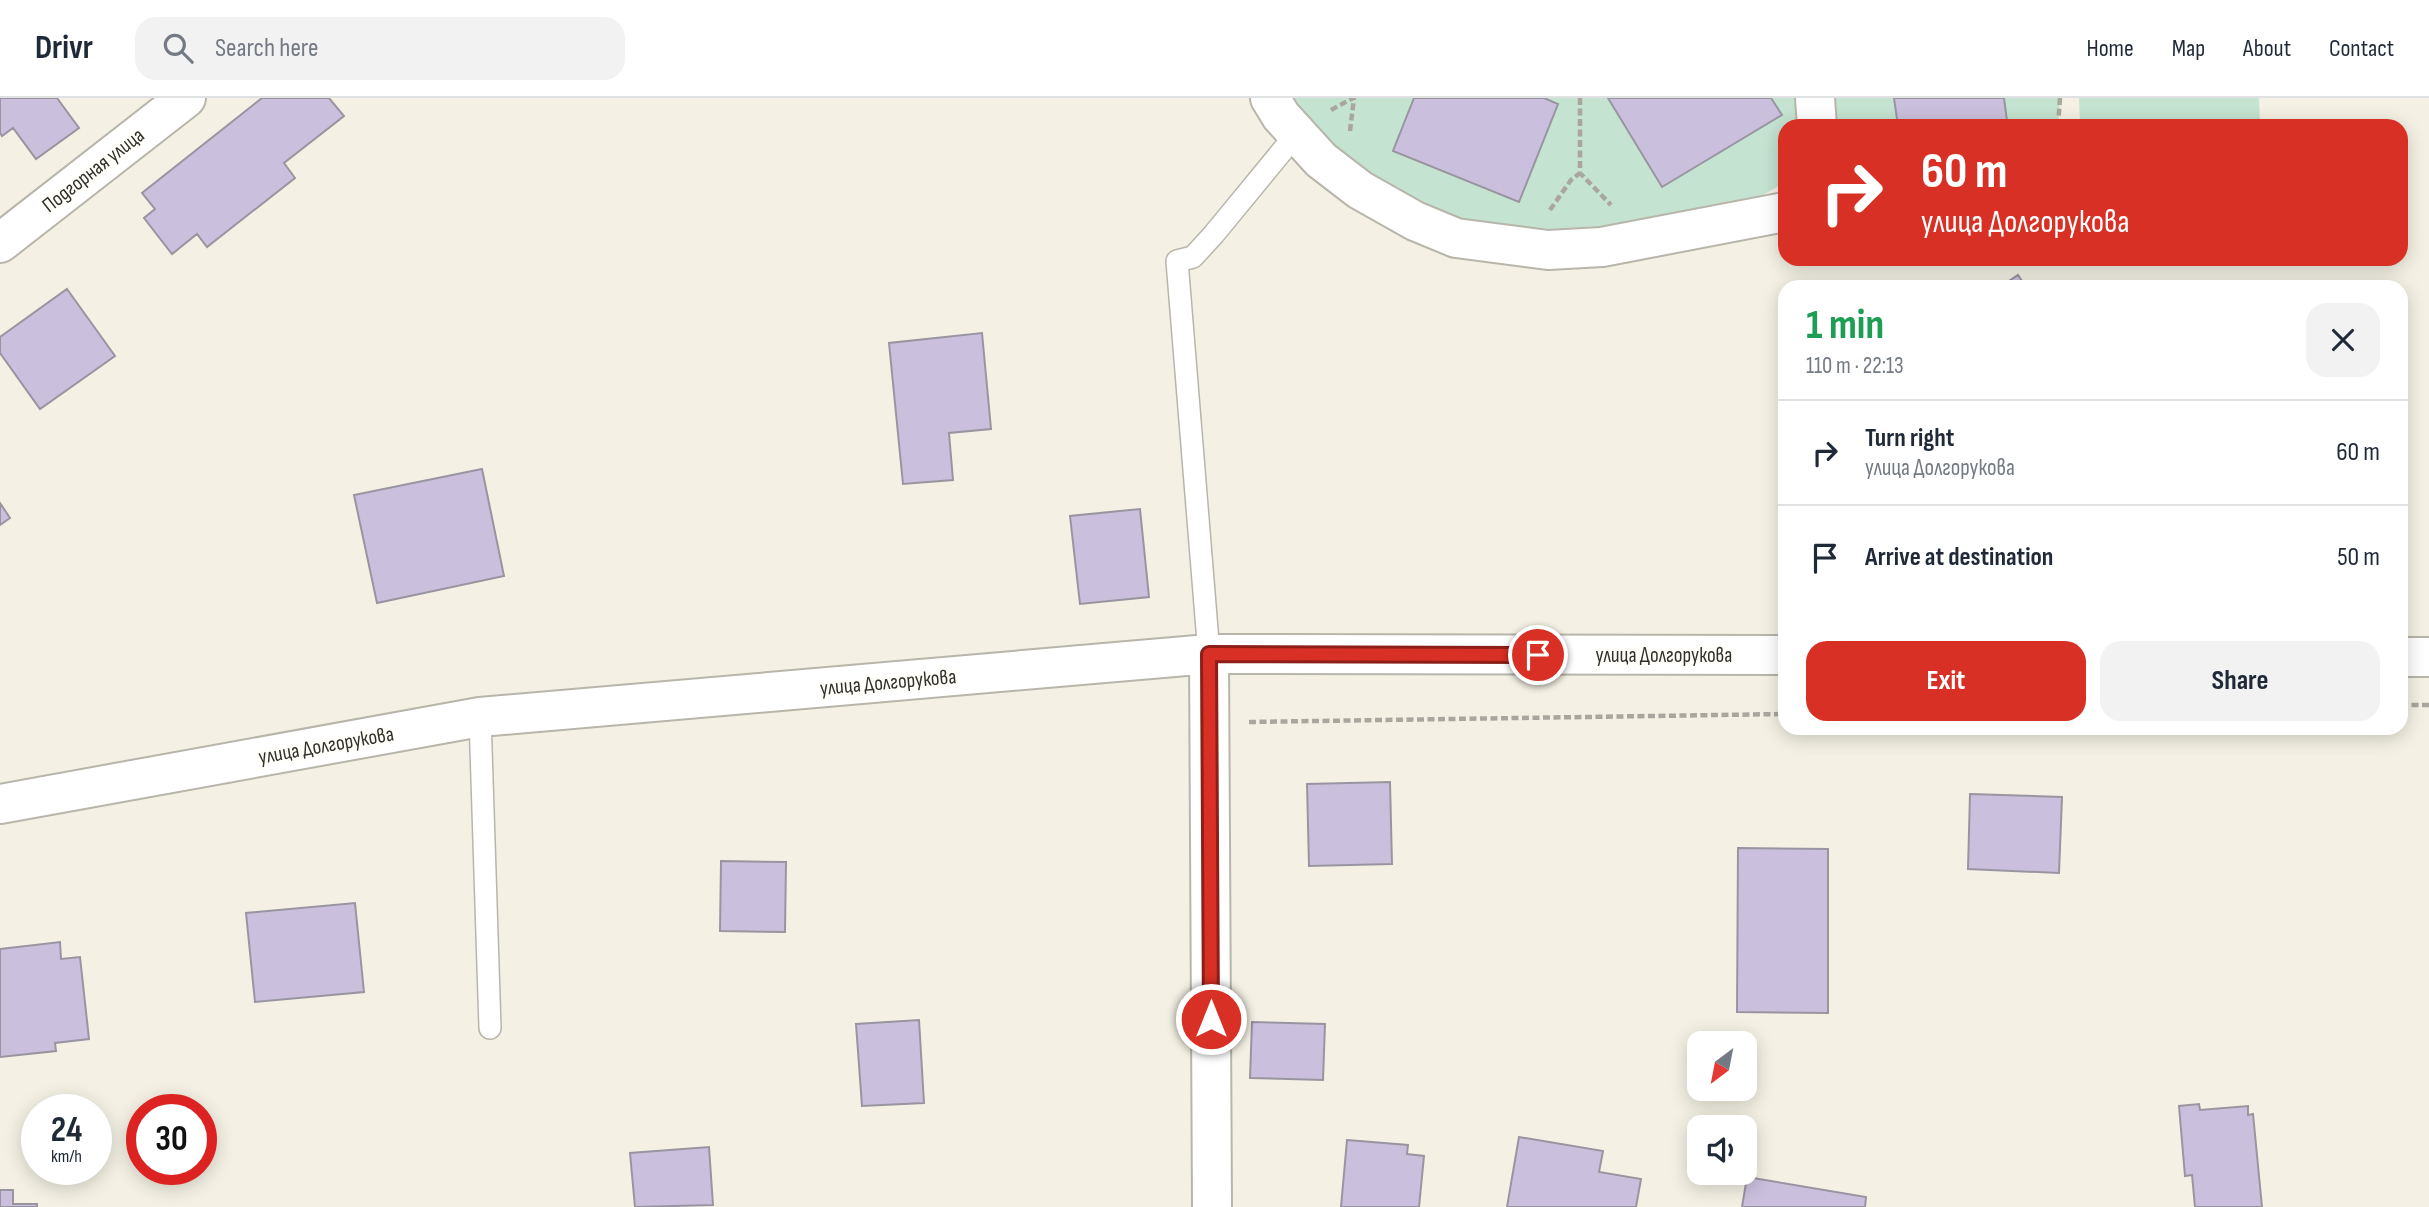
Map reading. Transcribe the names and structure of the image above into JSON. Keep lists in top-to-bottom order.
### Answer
{
  "streets": {
    "street": ["Подгорная улица", "улица Долгорукова"]
  },
  "north": "bottom left",
  "page": {
    "header": "Drivr",
    "search": "Search here",
    "nav": [
      "Home",
      "Map",
      "About",
      "Contact"
    ],
    "turn": ["60 m", "улица Долгорукова"],
    "heading": ["1 min", "110 m · 22:13"],
    "list": [
      {
        "name": "Turn right",
        "note": "улица Долгорукова",
        "value": "60 m"
      },
      {
        "name": "Arrive at destination",
        "value": "50 m"
      }
    ],
    "buttons": ["Exit", "Share"],
    "speed": "24 km/h",
    "limit": "30"
  }
}
